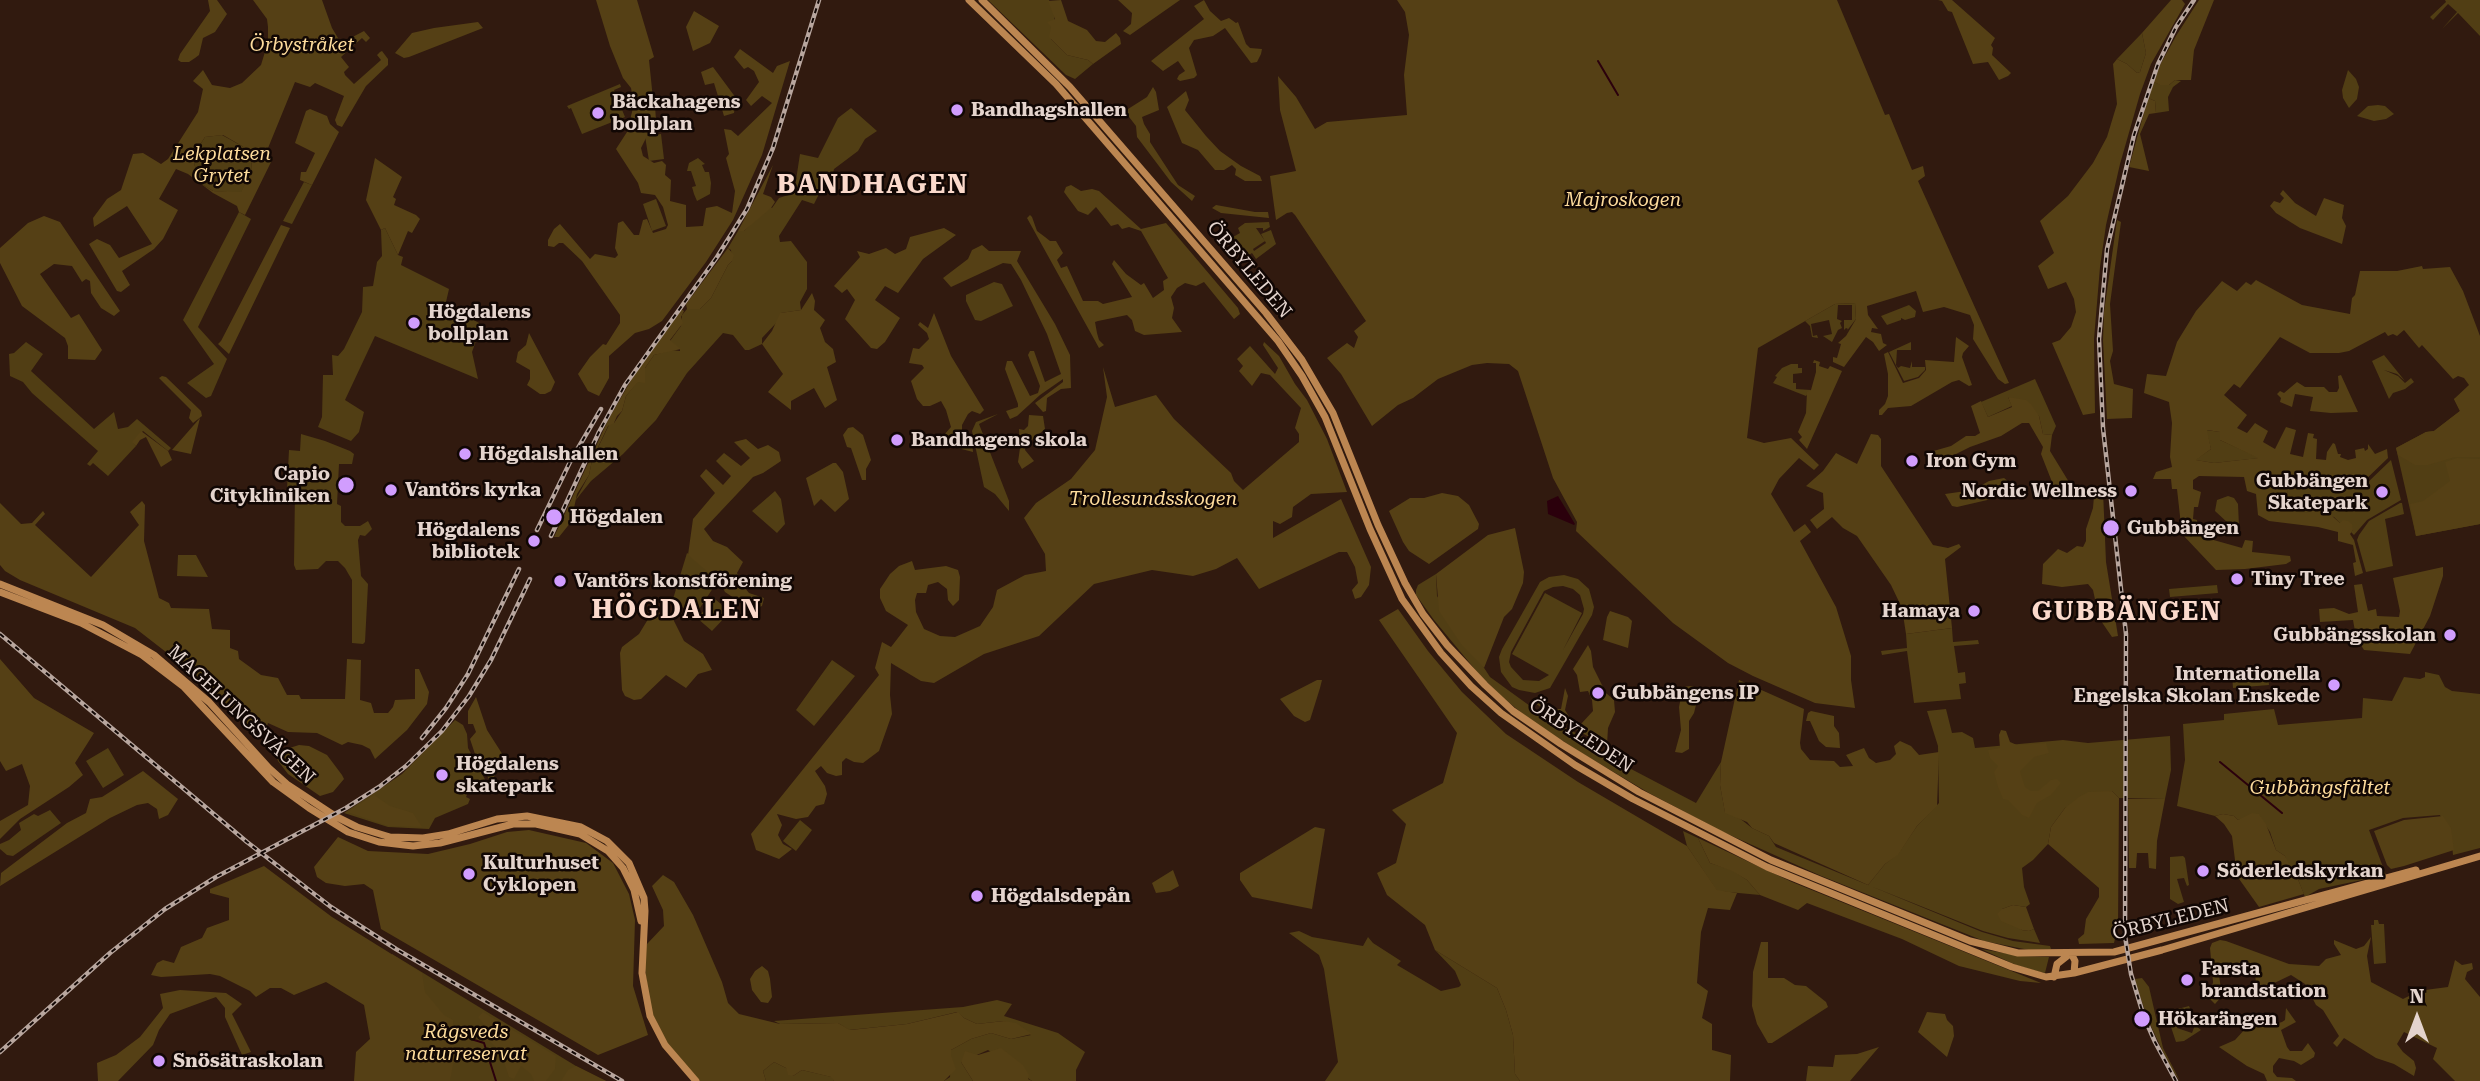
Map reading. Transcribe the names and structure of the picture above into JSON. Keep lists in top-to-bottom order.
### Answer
{
  "streets": {
    "main road": ["ÖRBYLEDEN", "MAGELUNGSVÄGEN"]
  },
  "districts": ["BANDHAGEN", "HÖGDALEN", "GUBBÄNGEN"],
  "parks": [
    "Örbystråket",
    "Lekplatsen Grytet",
    "Majroskogen",
    "Trollesundsskogen",
    "Gubbängsfältet",
    "Rågsveds naturreservat"
  ],
  "places": [
    "Bandhagshallen",
    "Bäckahagens bollplan",
    "Högdalens bollplan",
    "Bandhagens skola",
    "Högdalshallen",
    "Iron Gym",
    "Capio Citykliniken",
    "Vantörs kyrka",
    "Nordic Wellness",
    "Gubbängen Skatepark",
    "Högdalen",
    "Gubbängen",
    "Högdalens bibliotek",
    "Tiny Tree",
    "Vantörs konstförening",
    "Hamaya",
    "Gubbängsskolan",
    "Internationella Engelska Skolan Enskede",
    "Gubbängens IP",
    "Högdalens skatepark",
    "Söderledskyrkan",
    "Kulturhuset Cyklopen",
    "Högdalsdepån",
    "Farsta brandstation",
    "Hökarängen",
    "Snösätraskolan"
  ],
  "north": "top"
}
